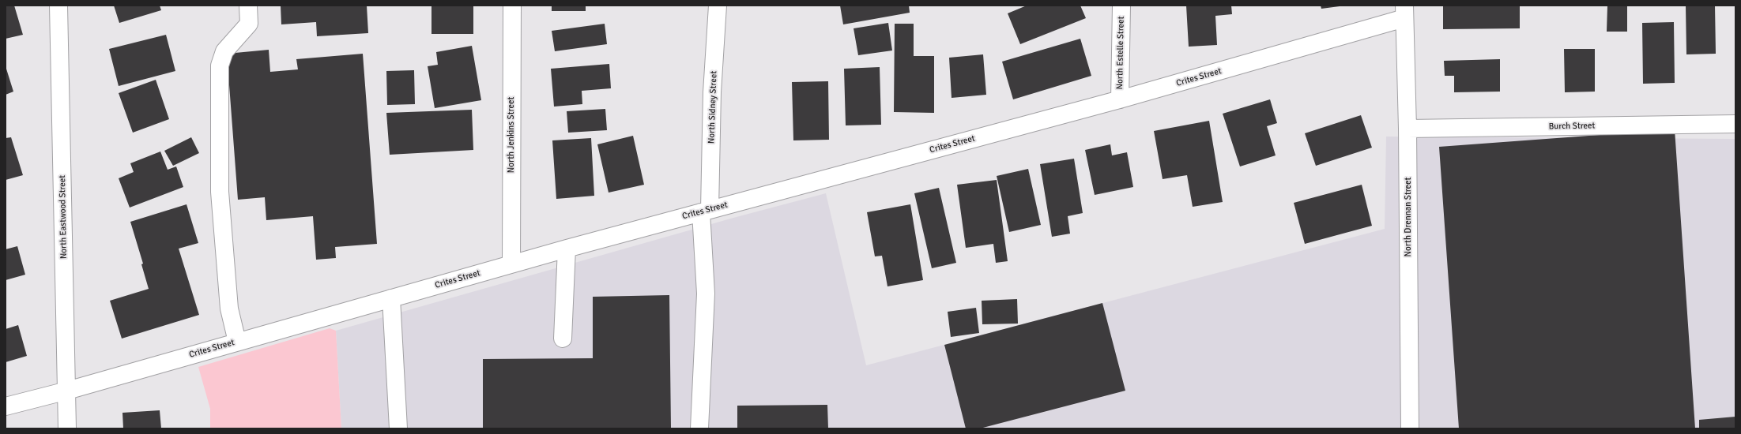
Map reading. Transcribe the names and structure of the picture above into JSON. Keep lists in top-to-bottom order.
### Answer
{
  "streets": {
    "street": [
      "North Estelle Street",
      "Crites Street",
      "North Sidney Street",
      "Burch Street",
      "North Jenkins Street",
      "North Eastwood Street",
      "North Drennan Street"
    ]
  },
  "crossings": [
    ["North Estelle Street", "Crites Street"],
    ["Crites Street", "North Sidney Street"],
    ["Crites Street", "North Jenkins Street"],
    ["Crites Street", "North Eastwood Street"],
    ["Crites Street", "North Drennan Street"],
    ["Burch Street", "North Drennan Street"]
  ]
}
